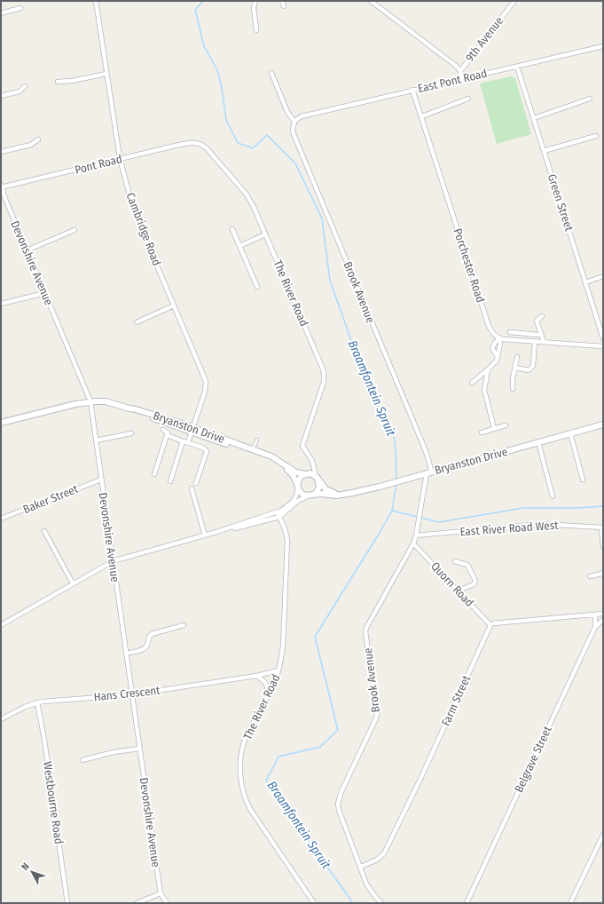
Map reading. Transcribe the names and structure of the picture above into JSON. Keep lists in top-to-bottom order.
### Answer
{
  "streets": {
    "main road": ["Bryanston Drive"],
    "street": [
      "9th Avenue",
      "East Pont Road",
      "Pont Road",
      "Green Street",
      "Cambridge Road",
      "Devonshire Avenue",
      "Porchester Road",
      "Brook Avenue",
      "The River Road",
      "Baker Street",
      "East River Road West",
      "Quorn Road",
      "Hans Crescent",
      "Farm Street",
      "Belgrave Street",
      "Westbourne Road"
    ]
  },
  "crossings": [
    ["9th Avenue", "East Pont Road"],
    ["East Pont Road", "Green Street"],
    ["East Pont Road", "Porchester Road"],
    ["East Pont Road", "Brook Avenue"],
    ["Pont Road", "Cambridge Road"],
    ["Pont Road", "Devonshire Avenue"],
    ["Pont Road", "The River Road"],
    ["Cambridge Road", "Bryanston Drive"],
    ["Devonshire Avenue", "Bryanston Drive"],
    ["Devonshire Avenue", "Baker Street"],
    ["Devonshire Avenue", "Hans Crescent"],
    ["Brook Avenue", "Bryanston Drive"],
    ["Brook Avenue", "East River Road West"],
    ["Brook Avenue", "Quorn Road"],
    ["Brook Avenue", "Farm Street"],
    ["The River Road", "Bryanston Drive"],
    ["The River Road", "Hans Crescent"],
    ["Quorn Road", "Farm Street"],
    ["Hans Crescent", "Westbourne Road"]
  ],
  "water": ["Braamfontein Spruit"],
  "north": "top left"
}
